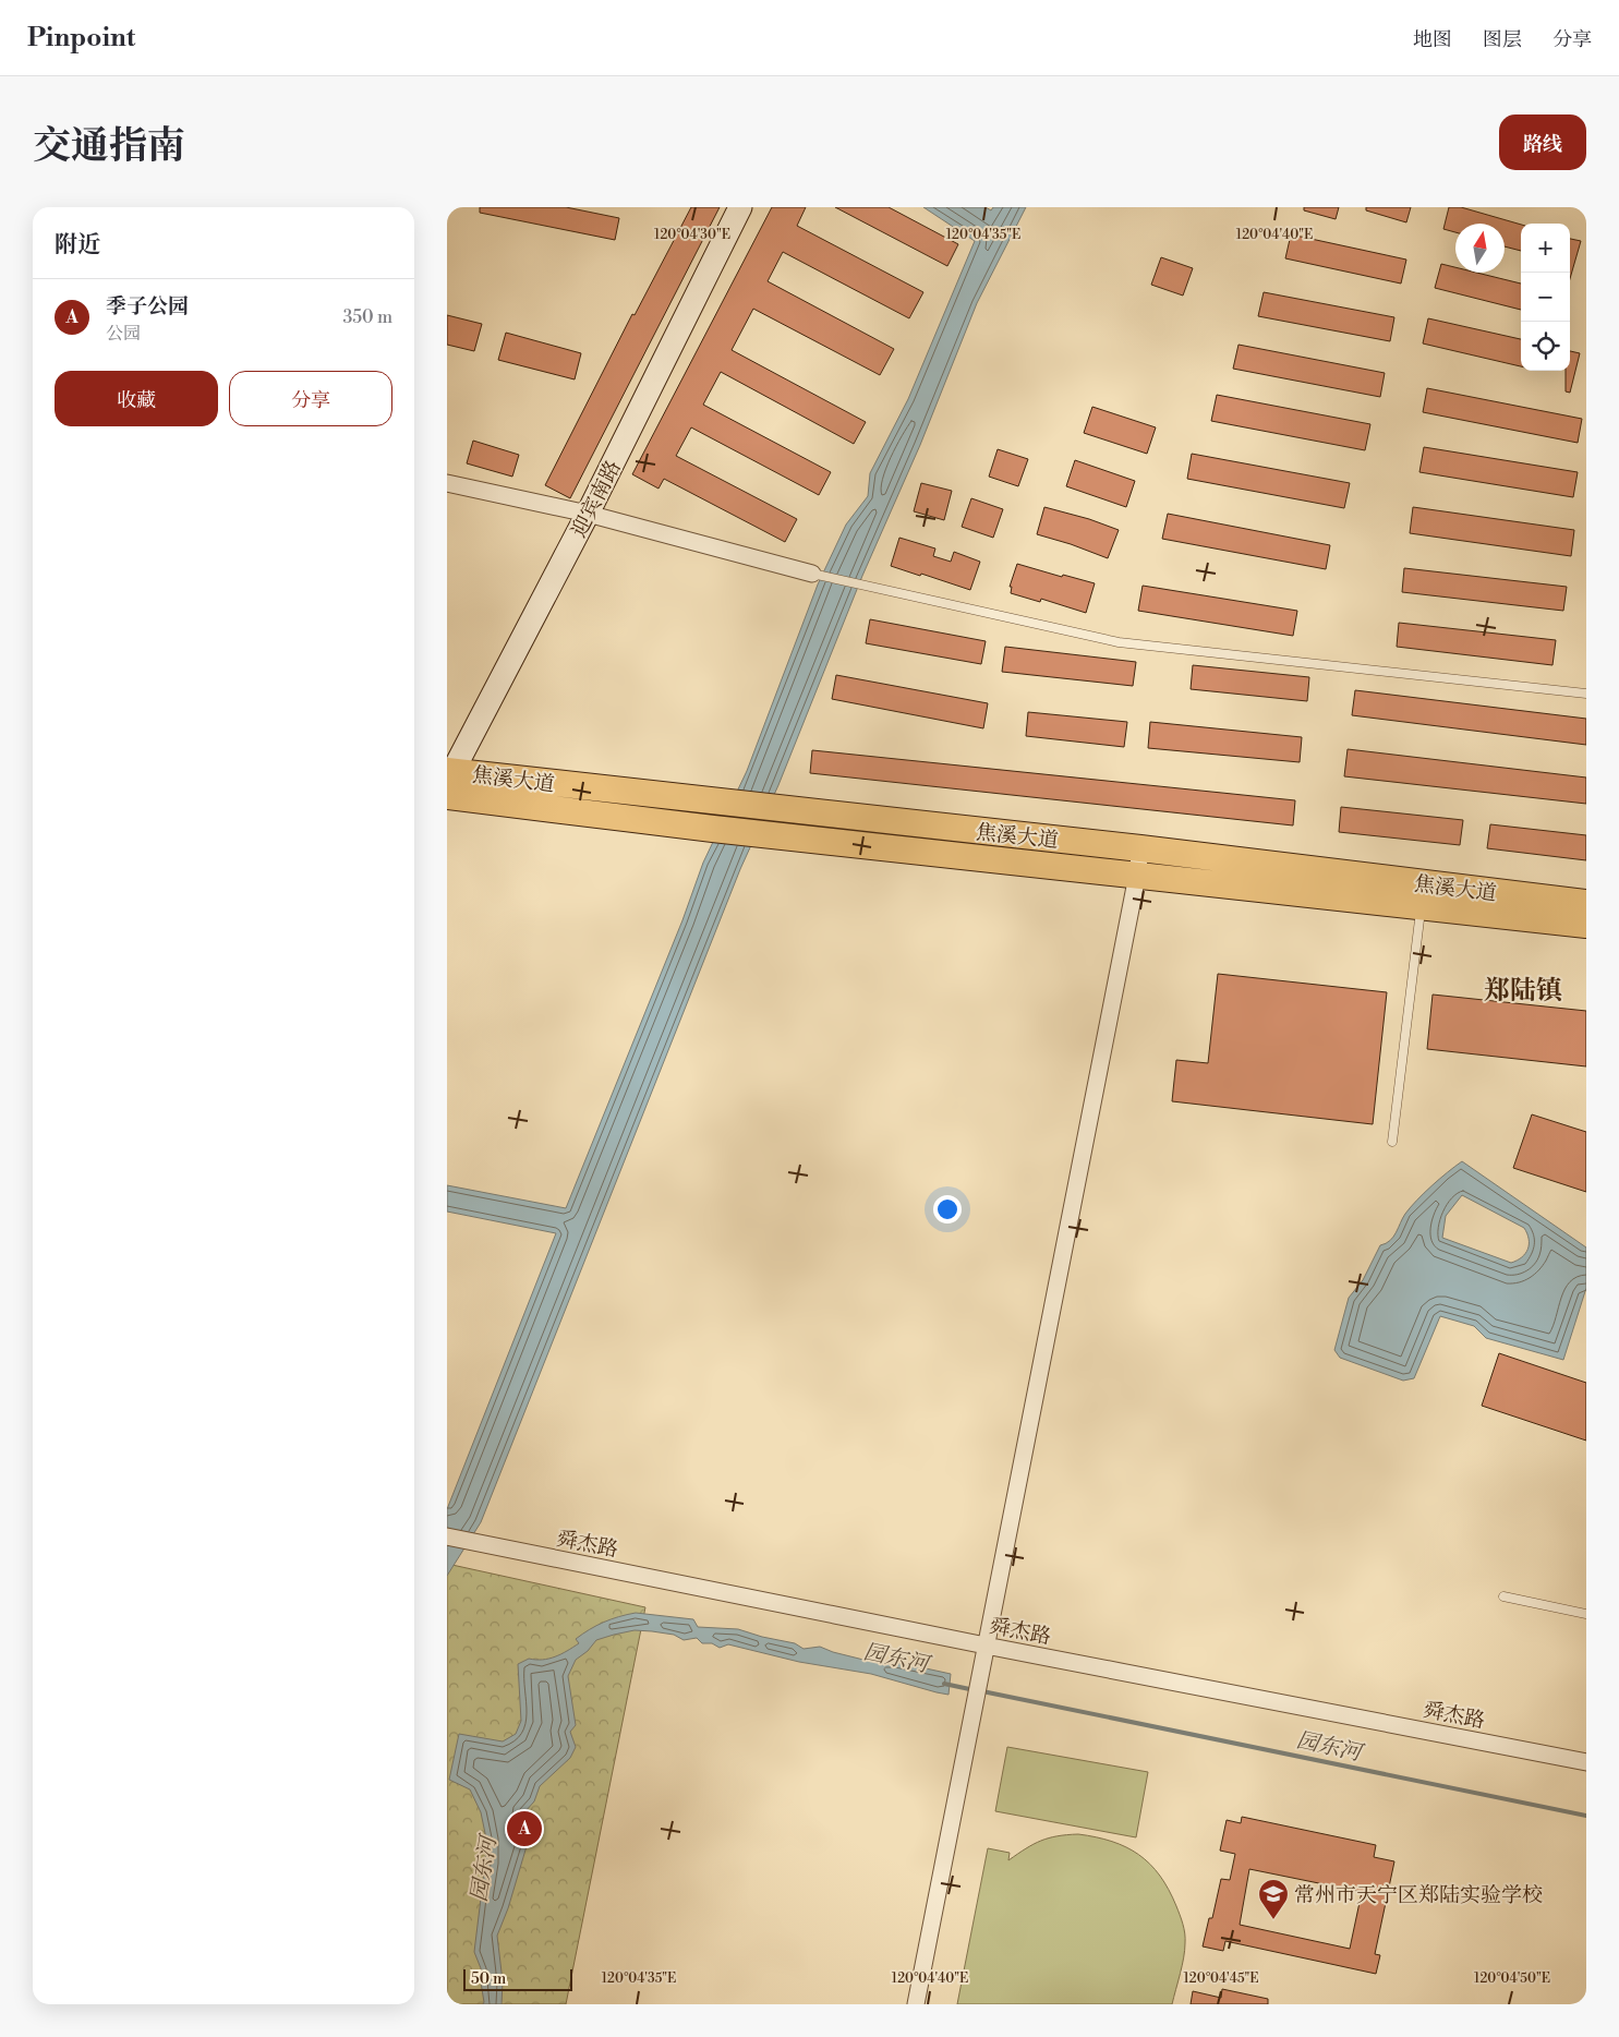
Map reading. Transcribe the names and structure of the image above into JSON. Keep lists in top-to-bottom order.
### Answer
{
  "streets": {
    "main road": ["焦溪大道"],
    "street": ["迎宾南路", "舜杰路"]
  },
  "crossings": [
    ["迎宾南路", "焦溪大道"]
  ],
  "districts": ["郑陆镇"],
  "water": ["园东河"],
  "places": {
    "school or university": ["常州市天宁区郑陆实验学校"]
  },
  "scale_bar": "50 m",
  "north": "top",
  "page": {
    "header": "Pinpoint",
    "nav": ["地图", "图层", "分享"],
    "title": "交通指南",
    "buttons": [
      "路线",
      ["收藏", "分享"]
    ],
    "heading": "附近",
    "map_buttons": ["+", "−"],
    "list": [
      {
        "mark": "A",
        "name": "季子公园",
        "note": "公园",
        "value": "350 m"
      }
    ],
    "pins": "A",
    "scale": "50 m"
  },
  "coordinates": [
    "120°04'30\"E",
    "120°04'35\"E",
    "120°04'40\"E",
    "120°04'45\"E",
    "120°04'50\"E"
  ]
}
